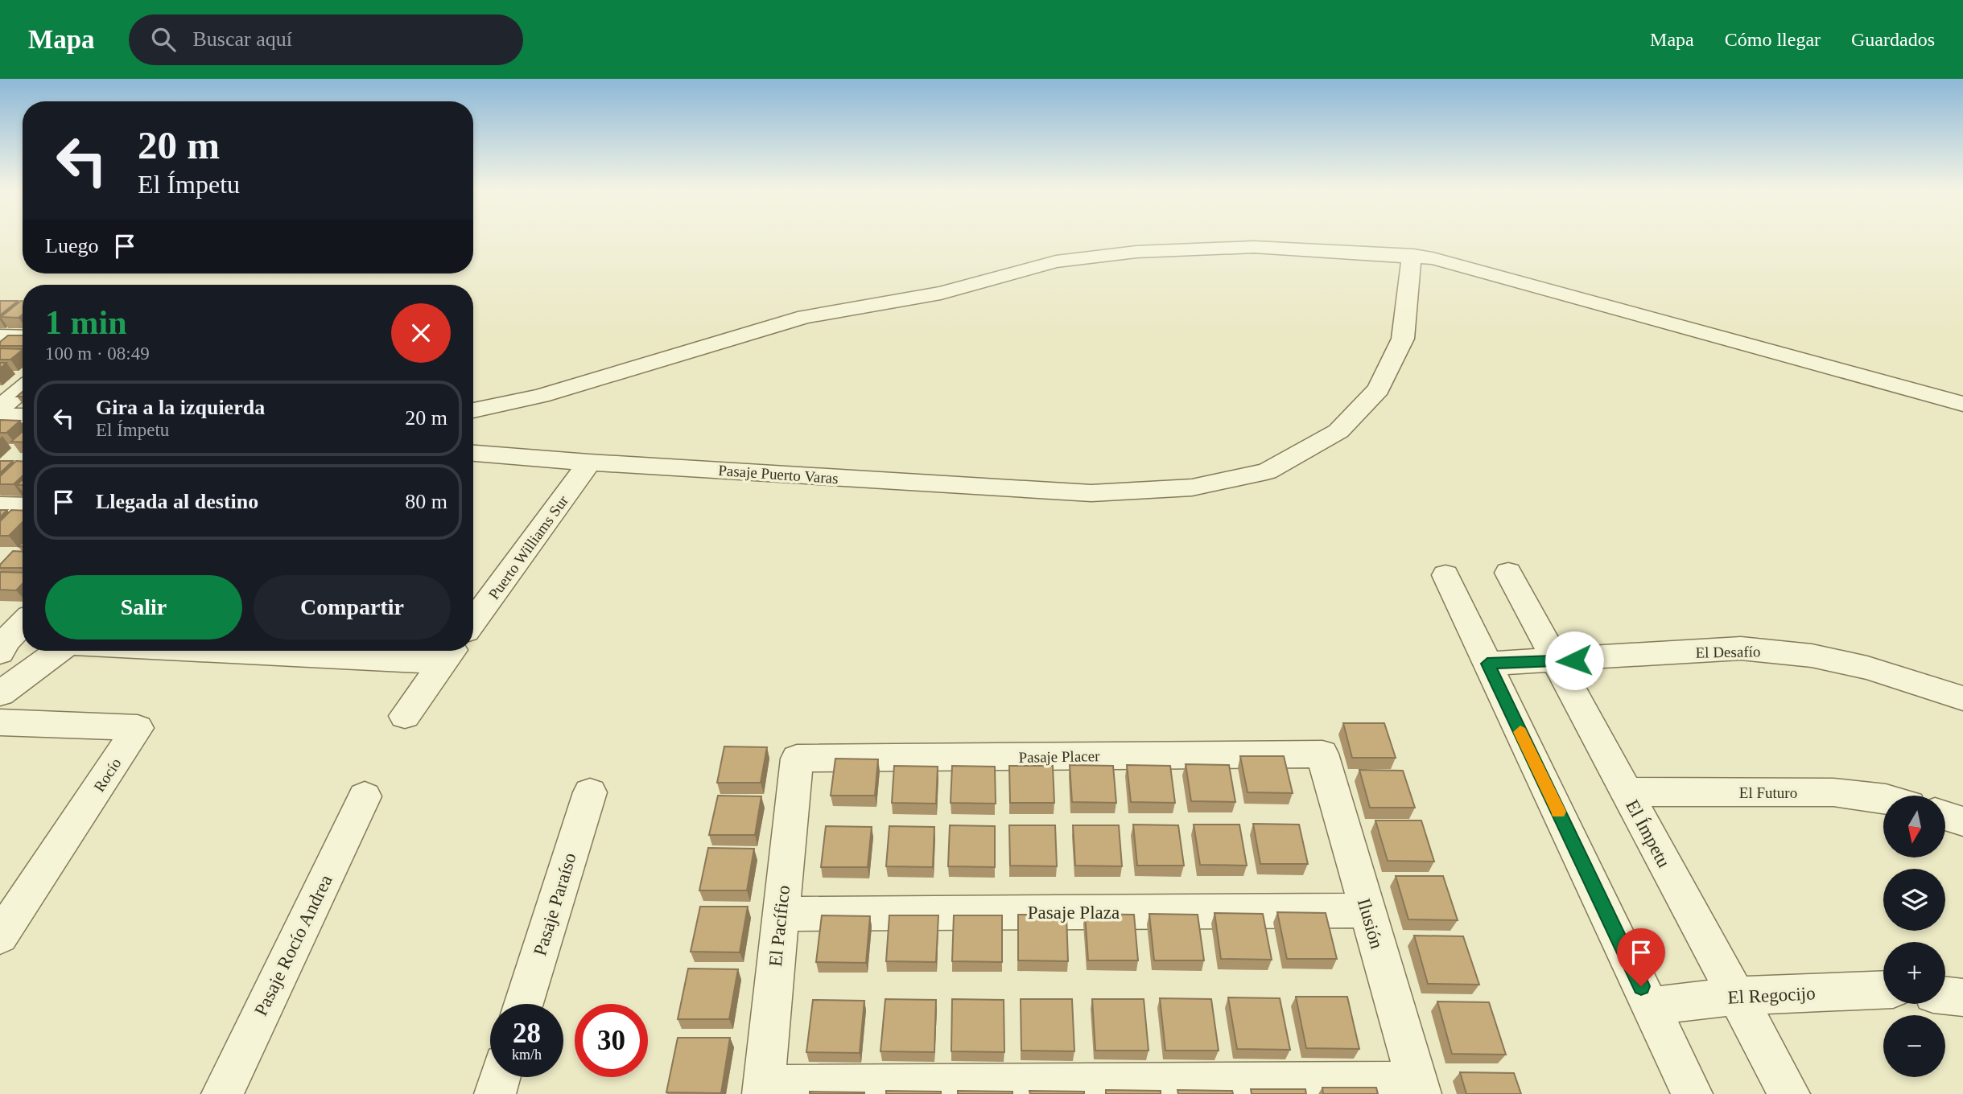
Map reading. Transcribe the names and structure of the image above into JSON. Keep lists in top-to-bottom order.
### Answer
{
  "streets": {
    "street": [
      "Pasaje Puerto Varas",
      "Puerto Williams Sur",
      "El Desafío",
      "Pasaje Placer",
      "Rocío",
      "El Futuro",
      "El Ímpetu",
      "Pasaje Paraíso",
      "Pasaje Plaza",
      "Ilusión",
      "El Pacífico",
      "Pasaje Rocío Andrea",
      "El Regocijo"
    ]
  },
  "crossings": [
    ["Pasaje Puerto Varas", "Puerto Williams Sur"],
    ["El Desafío", "El Ímpetu"],
    ["Pasaje Placer", "Ilusión"],
    ["Pasaje Placer", "El Pacífico"],
    ["El Futuro", "El Ímpetu"],
    ["El Ímpetu", "El Regocijo"],
    ["Pasaje Plaza", "Ilusión"],
    ["Pasaje Plaza", "El Pacífico"]
  ],
  "north": "bottom",
  "page": {
    "header": "Mapa",
    "search": "Buscar aquí",
    "nav": ["Mapa", "Cómo llegar", "Guardados"],
    "turn": ["20 m", "El Ímpetu"],
    "then": "Luego",
    "heading": ["1 min", "100 m · 08:49"],
    "list": [
      {
        "name": "Gira a la izquierda",
        "note": "El Ímpetu",
        "value": "20 m"
      },
      {
        "name": "Llegada al destino",
        "value": "80 m"
      }
    ],
    "buttons": ["Salir", "Compartir"],
    "map_buttons": ["+", "−"],
    "speed": "28 km/h",
    "limit": "30"
  }
}
